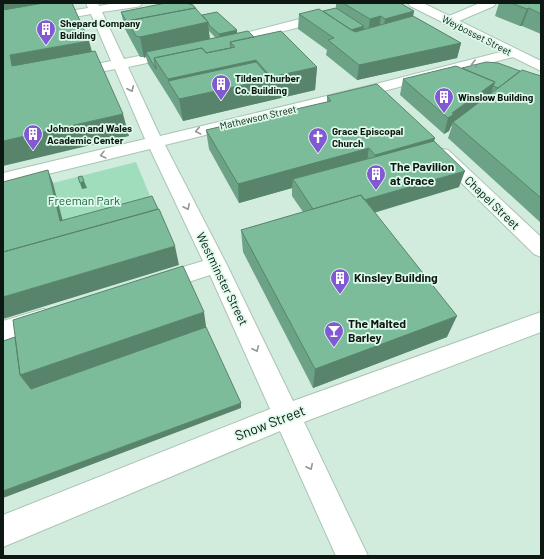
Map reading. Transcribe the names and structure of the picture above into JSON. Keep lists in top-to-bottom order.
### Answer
{
  "streets": {
    "street": [
      "Weybosset Street",
      "Mathewson Street",
      "Chapel Street",
      "Westminster Street",
      "Snow Street"
    ]
  },
  "crossings": [
    ["Weybosset Street", "Mathewson Street"],
    ["Mathewson Street", "Westminster Street"],
    ["Westminster Street", "Snow Street"]
  ],
  "one_way": ["Westminster Street"],
  "parks": ["Freeman Park"],
  "places": {
    "building": [
      "Shepard Company Building",
      "Tilden Thurber Co. Building",
      "Winslow Building",
      "Johnson and Wales Academic Center",
      "The Pavilion at Grace",
      "Kinsley Building"
    ],
    "church": ["Grace Episcopal Church"],
    "bar": ["The Malted Barley"]
  }
}
